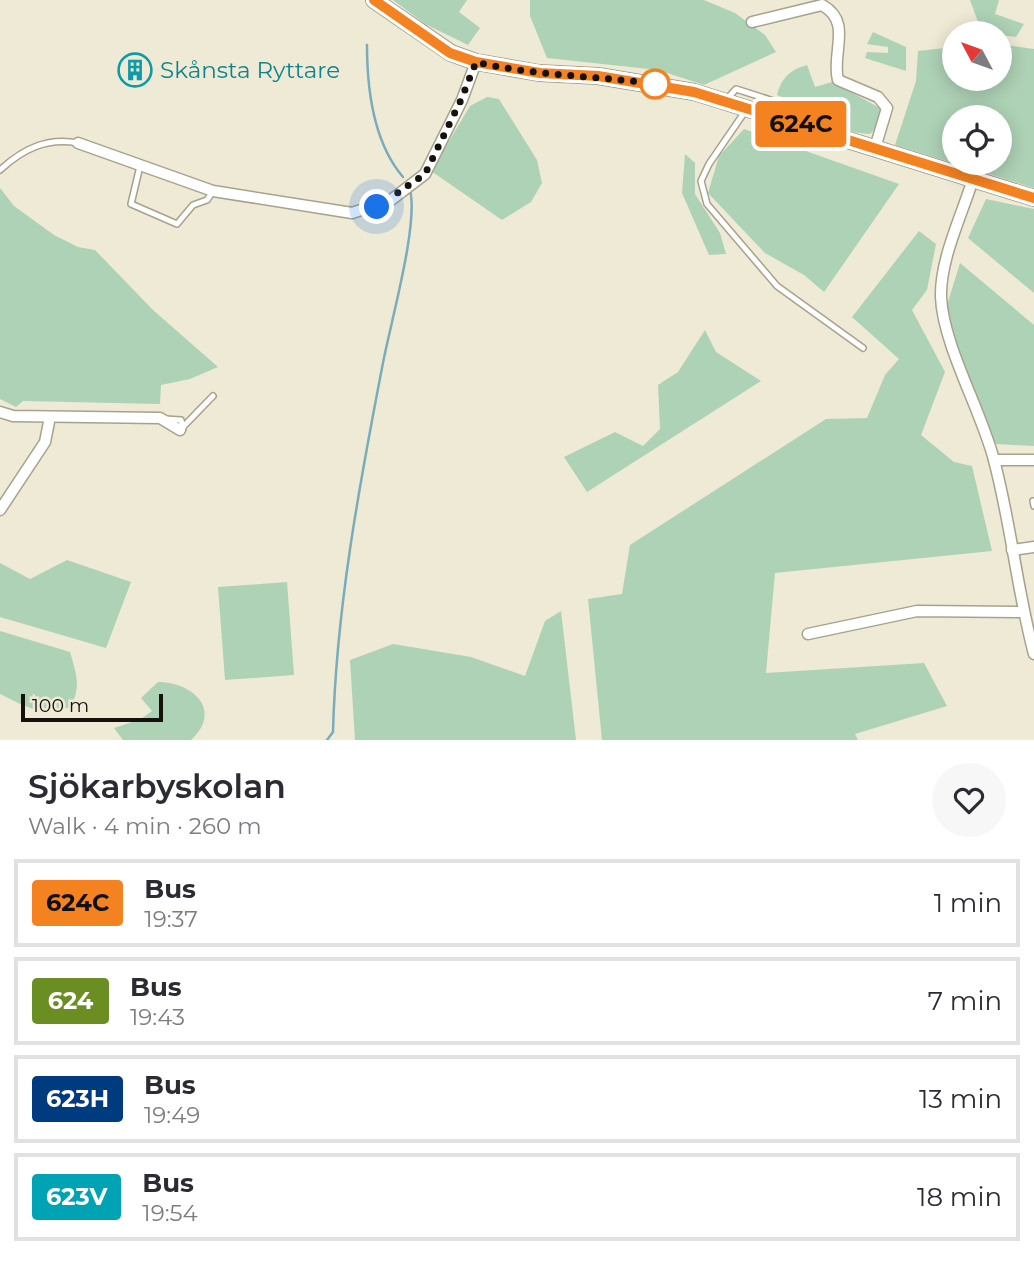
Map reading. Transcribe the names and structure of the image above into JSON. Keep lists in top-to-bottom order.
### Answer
{
  "places": {
    "building": ["Skånsta Ryttare"]
  },
  "lines": ["bus line 624C"],
  "scale_bar": "100 m",
  "north": "top left",
  "page": {
    "on_map": "624C",
    "scale": "100 m",
    "heading": ["Sjökarbyskolan", "Walk · 4 min · 260 m"],
    "list": [
      {
        "mark": "624C",
        "name": "Bus",
        "note": "19:37",
        "value": "1 min"
      },
      {
        "mark": "624",
        "name": "Bus",
        "note": "19:43",
        "value": "7 min"
      },
      {
        "mark": "623H",
        "name": "Bus",
        "note": "19:49",
        "value": "13 min"
      },
      {
        "mark": "623V",
        "name": "Bus",
        "note": "19:54",
        "value": "18 min"
      }
    ]
  }
}
